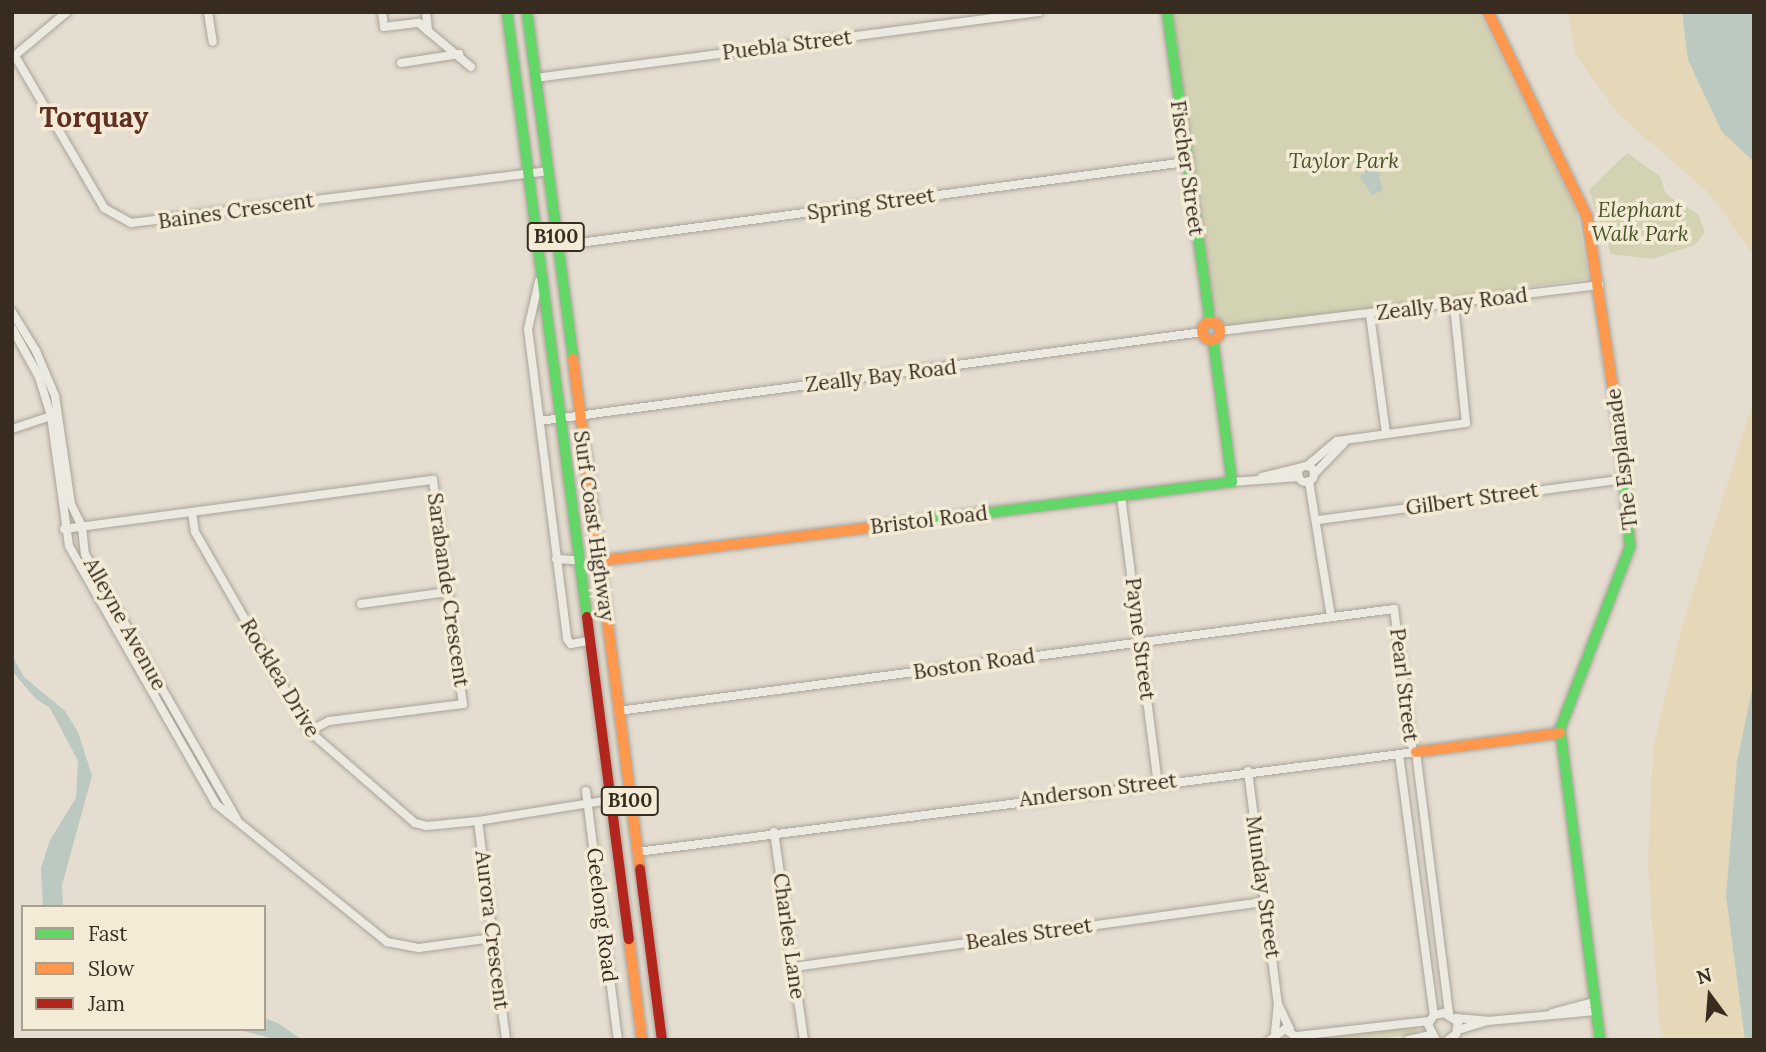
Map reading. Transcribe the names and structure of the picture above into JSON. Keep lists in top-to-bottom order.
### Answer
{
  "streets": {
    "street": [
      "Puebla Street",
      "Fischer Street",
      "Spring Street",
      "Baines Crescent",
      "B100",
      "Zeally Bay Road",
      "The Esplanade",
      "Gilbert Street",
      "Bristol Road",
      "Surf Coast Highway",
      "Sarabande Crescent",
      "Alleyne Avenue",
      "Payne Street",
      "Boston Road",
      "Rocklea Drive",
      "Pearl Street",
      "Anderson Street",
      "Munday Street",
      "Geelong Road",
      "Aurora Crescent",
      "Beales Street",
      "Charles Lane"
    ]
  },
  "crossings": [
    ["Puebla Street", "Surf Coast Highway"],
    ["Fischer Street", "Spring Street"],
    ["Spring Street", "Surf Coast Highway"],
    ["Baines Crescent", "Surf Coast Highway"],
    ["Zeally Bay Road", "The Esplanade"],
    ["Zeally Bay Road", "Bristol Road"],
    ["Zeally Bay Road", "Surf Coast Highway"],
    ["The Esplanade", "Gilbert Street"],
    ["The Esplanade", "Anderson Street"],
    ["Bristol Road", "Surf Coast Highway"],
    ["Bristol Road", "Payne Street"],
    ["Surf Coast Highway", "Boston Road"],
    ["Surf Coast Highway", "Rocklea Drive"],
    ["Surf Coast Highway", "Anderson Street"],
    ["Sarabande Crescent", "Alleyne Avenue"],
    ["Sarabande Crescent", "Rocklea Drive"],
    ["Alleyne Avenue", "Aurora Crescent"],
    ["Payne Street", "Boston Road"],
    ["Payne Street", "Anderson Street"],
    ["Boston Road", "Pearl Street"],
    ["Rocklea Drive", "Geelong Road"],
    ["Rocklea Drive", "Aurora Crescent"],
    ["Pearl Street", "Anderson Street"],
    ["Anderson Street", "Munday Street"],
    ["Anderson Street", "Charles Lane"],
    ["Munday Street", "Beales Street"],
    ["Beales Street", "Charles Lane"]
  ],
  "districts": ["Torquay"],
  "parks": ["Taylor Park", "Elephant Walk Park"],
  "legend": ["Fast", "Slow", "Jam"],
  "north": "top"
}
